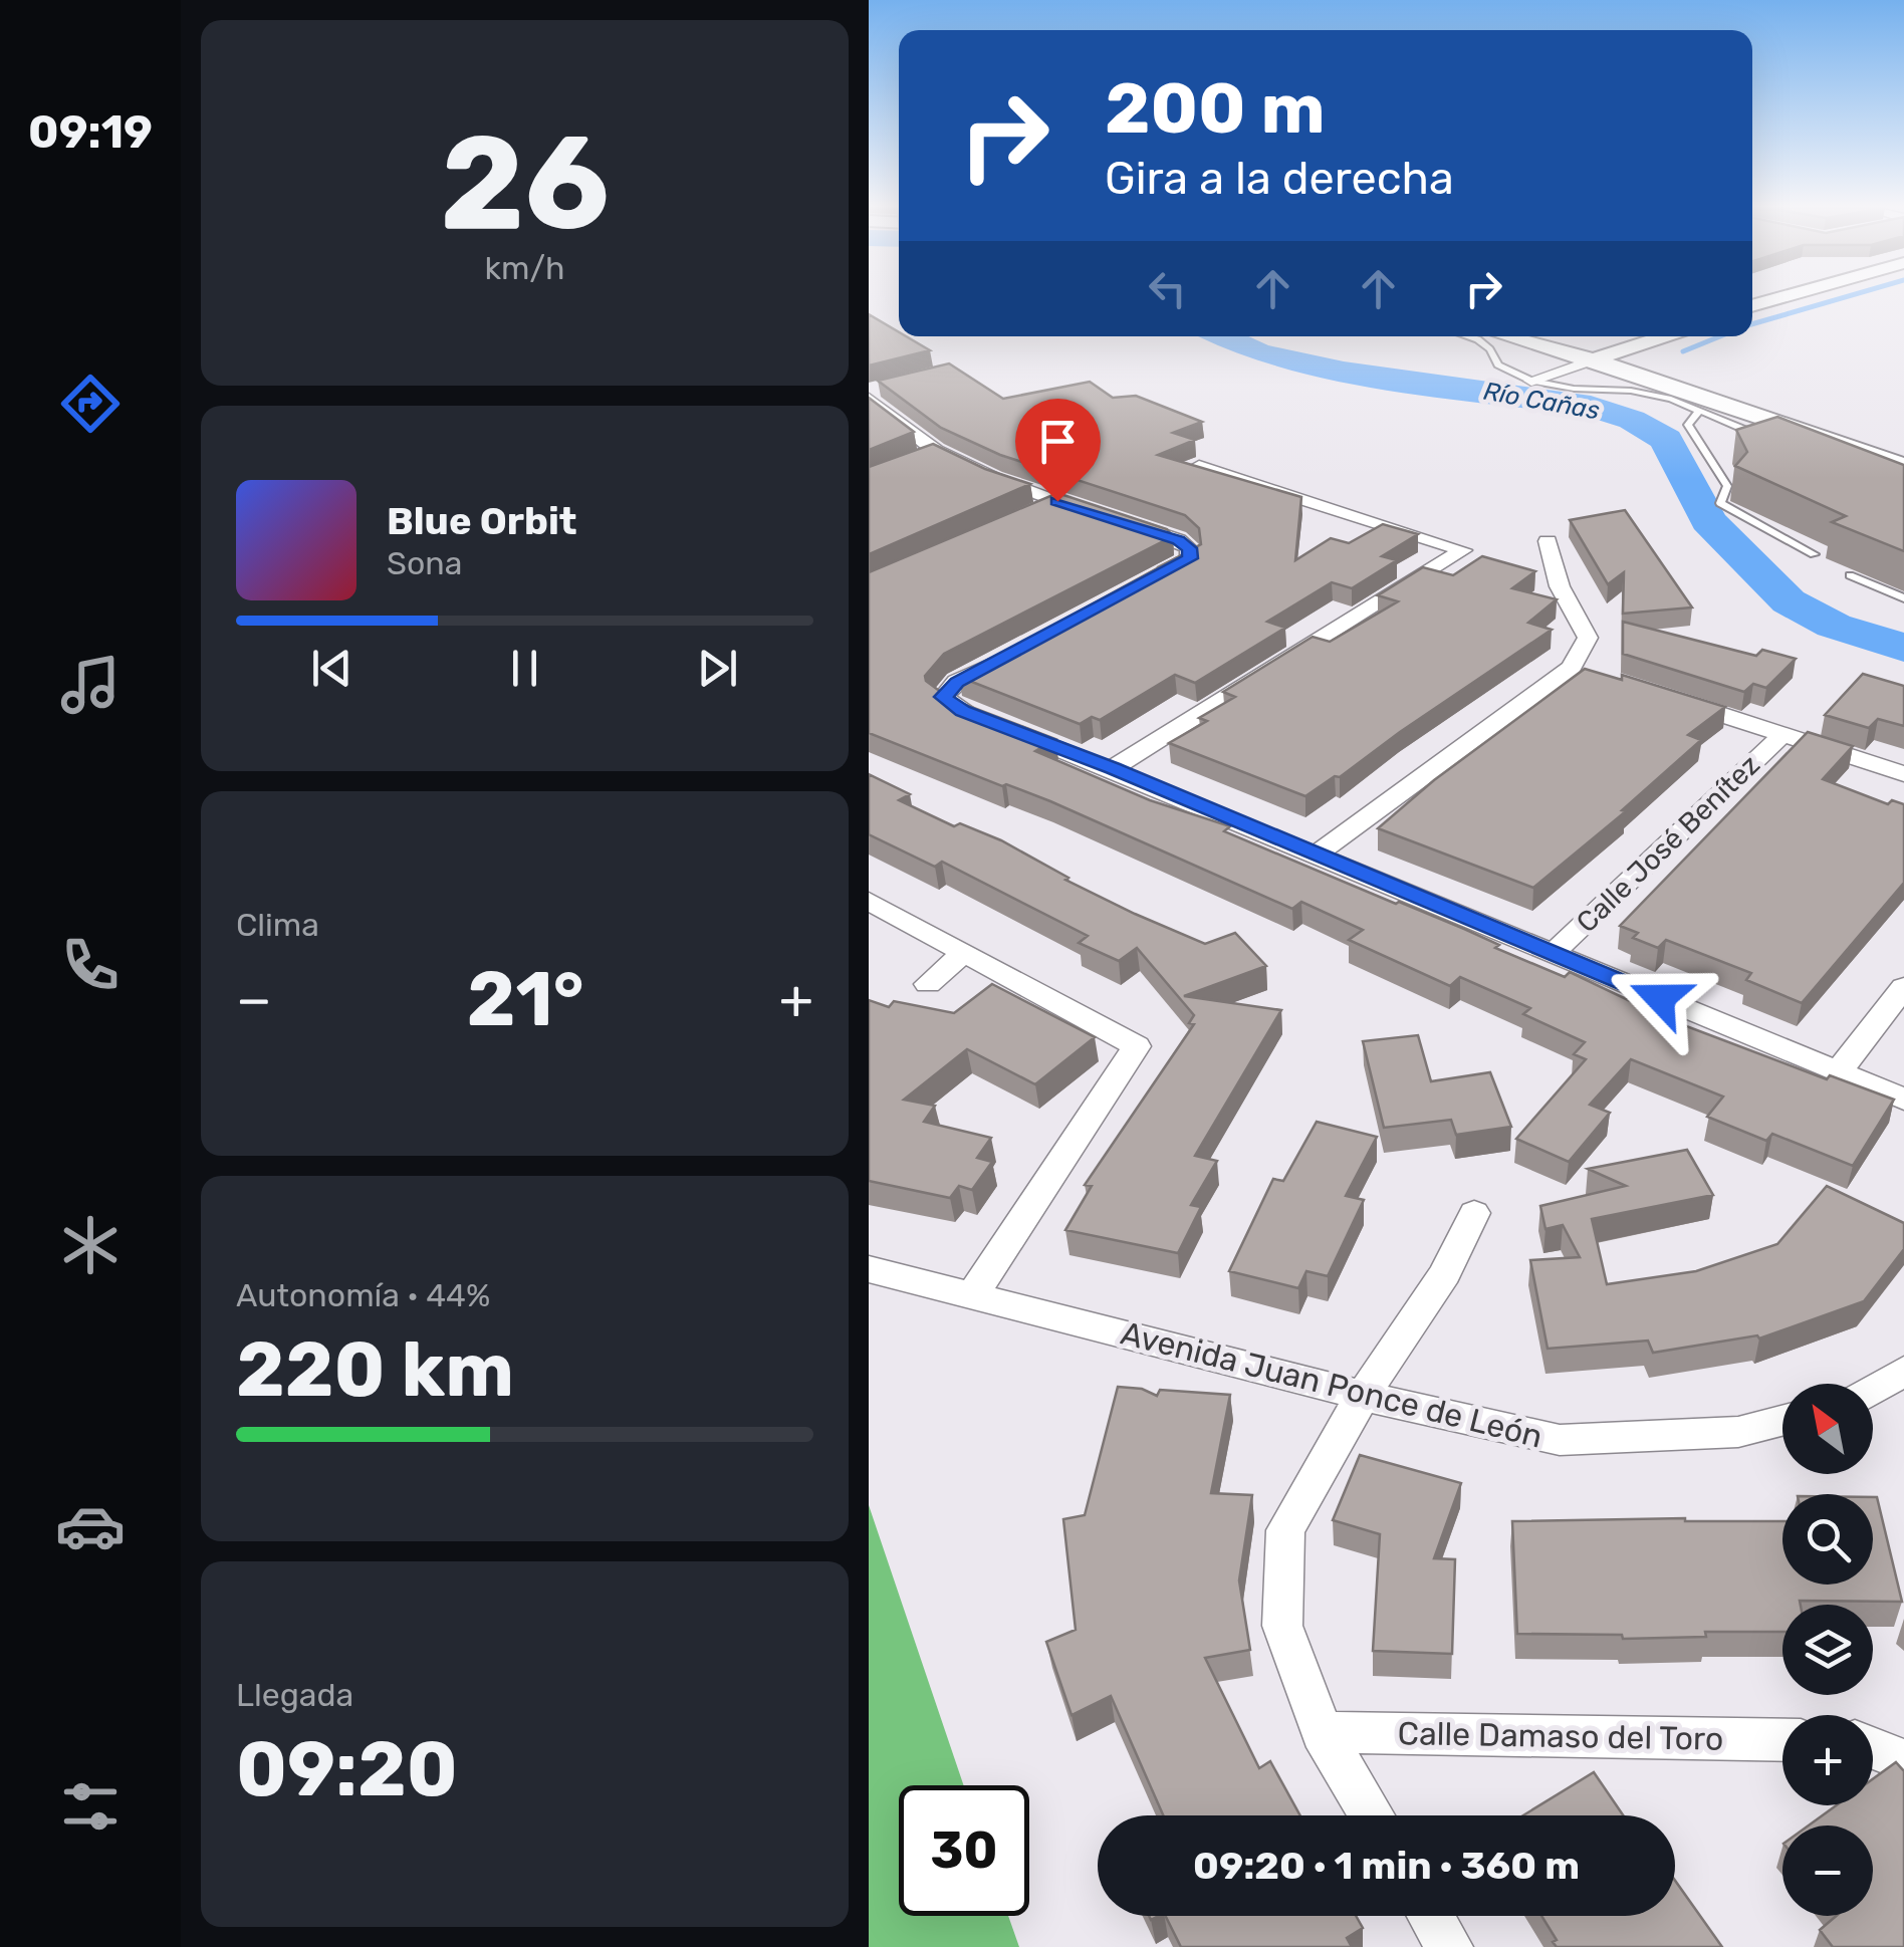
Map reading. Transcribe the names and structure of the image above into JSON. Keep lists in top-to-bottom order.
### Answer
{
  "streets": {
    "street": ["Calle José Benítez", "Avenida Juan Ponce de León", "Calle Damaso del Toro"]
  },
  "water": ["Río Cañas"],
  "north": "top left",
  "page": {
    "tabs": "09:19",
    "tile": [
      ["26", "km/h"],
      "Clima",
      ["Autonomía · 44%", "220 km"],
      ["Llegada", "09:20"]
    ],
    "turn": ["200 m", "Gira a la derecha"],
    "song": ["Blue Orbit", "Sona"],
    "heat": ["−", "21°", "+"],
    "map_buttons": ["+", "−"],
    "limit": "30",
    "trip": "09:20 · 1 min · 360 m"
  }
}
